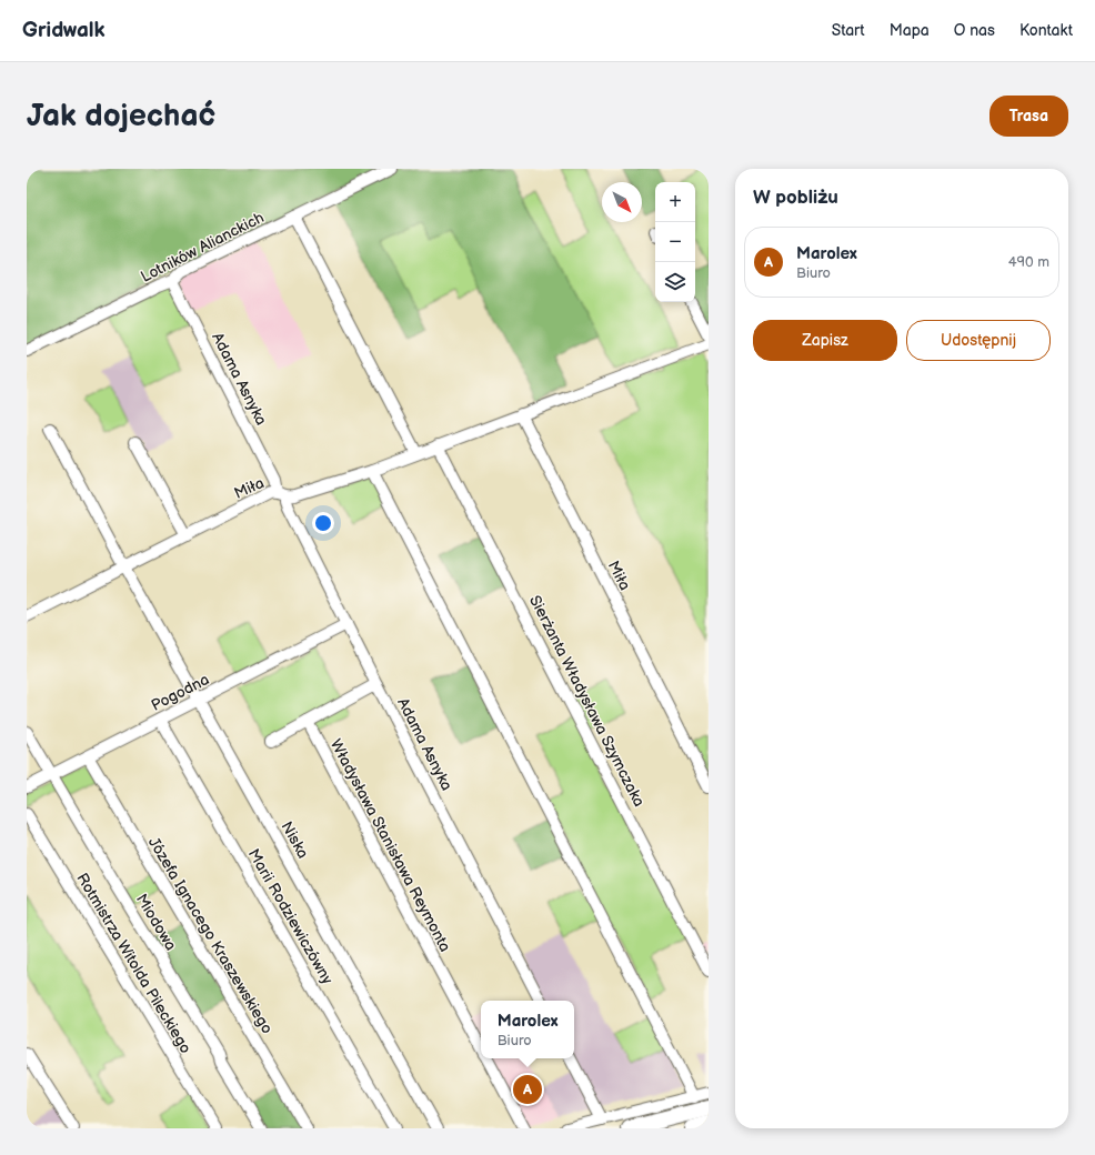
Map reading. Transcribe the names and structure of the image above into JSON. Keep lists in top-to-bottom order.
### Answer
{
  "streets": {
    "street": [
      "Lotników Alianckich",
      "Adama Asnyka",
      "Miła",
      "Pogodna",
      "Sierżanta Władysława Szymczaka",
      "Niska",
      "Władysława Stanisława Reymonta",
      "Marii Rodziewiczówny",
      "Miodowa",
      "Józefa Ignacego Kraszewskiego",
      "Rotmistrza Witolda Pileckiego"
    ]
  },
  "crossings": [
    ["Lotników Alianckich", "Adama Asnyka"],
    ["Adama Asnyka", "Miła"],
    ["Adama Asnyka", "Pogodna"],
    ["Miła", "Sierżanta Władysława Szymczaka"],
    ["Miła", "Niska"],
    ["Pogodna", "Niska"],
    ["Pogodna", "Marii Rodziewiczówny"],
    ["Pogodna", "Miodowa"],
    ["Pogodna", "Józefa Ignacego Kraszewskiego"]
  ],
  "north": "bottom right",
  "page": {
    "header": "Gridwalk",
    "nav": [
      "Start",
      "Mapa",
      "O nas",
      "Kontakt"
    ],
    "buttons": [
      "Trasa",
      ["Zapisz", "Udostępnij"]
    ],
    "title": "Jak dojechać",
    "heading": "W pobliżu",
    "map_buttons": ["+", "−"],
    "list": [
      {
        "mark": "A",
        "name": "Marolex",
        "note": "Biuro",
        "value": "490 m"
      }
    ],
    "popup": ["Marolex", "Biuro"],
    "pins": "A"
  }
}
